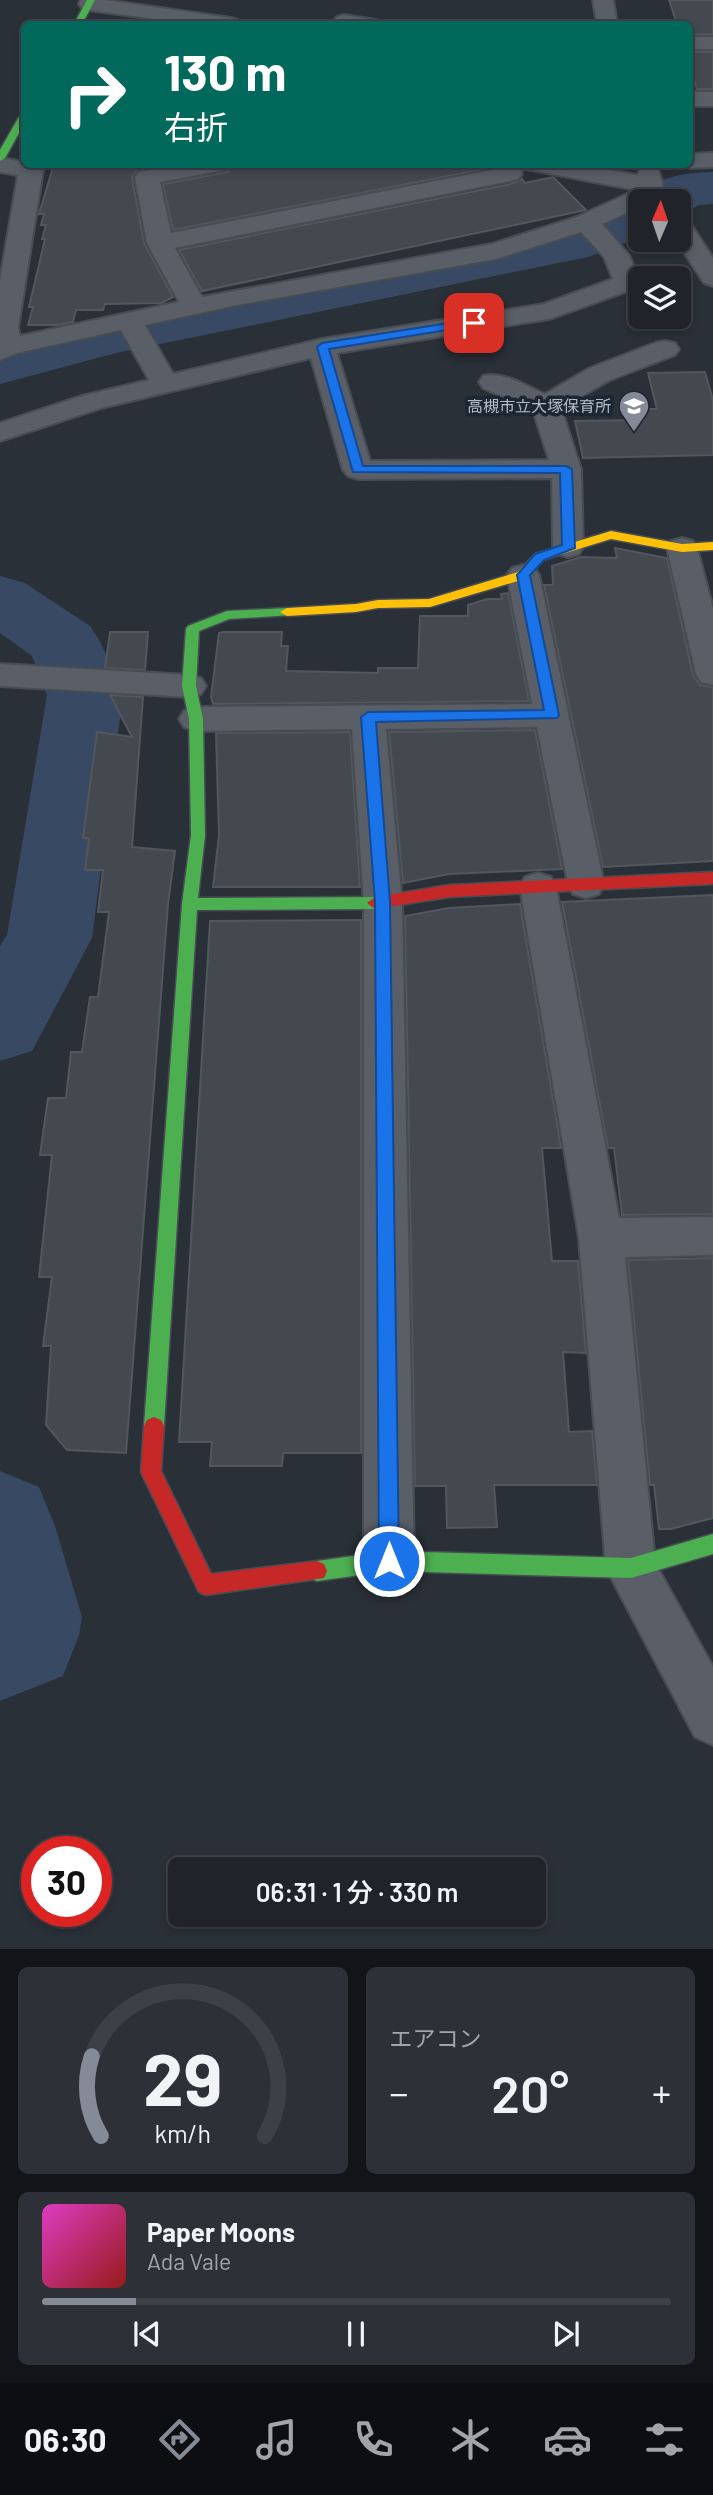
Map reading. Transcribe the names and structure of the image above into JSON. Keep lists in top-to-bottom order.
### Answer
{
  "places": {
    "school or university": ["高槻市立大塚保育所"]
  },
  "north": "top",
  "page": {
    "turn": ["130 m", "右折"],
    "limit": "30",
    "trip": "06:31 · 1 分 · 330 m",
    "tile": "エアコン",
    "heat": ["−", "20°", "+"],
    "song": ["Paper Moons", "Ada Vale"],
    "tabs": "06:30",
    "gauge": ["29", "km/h"]
  }
}
